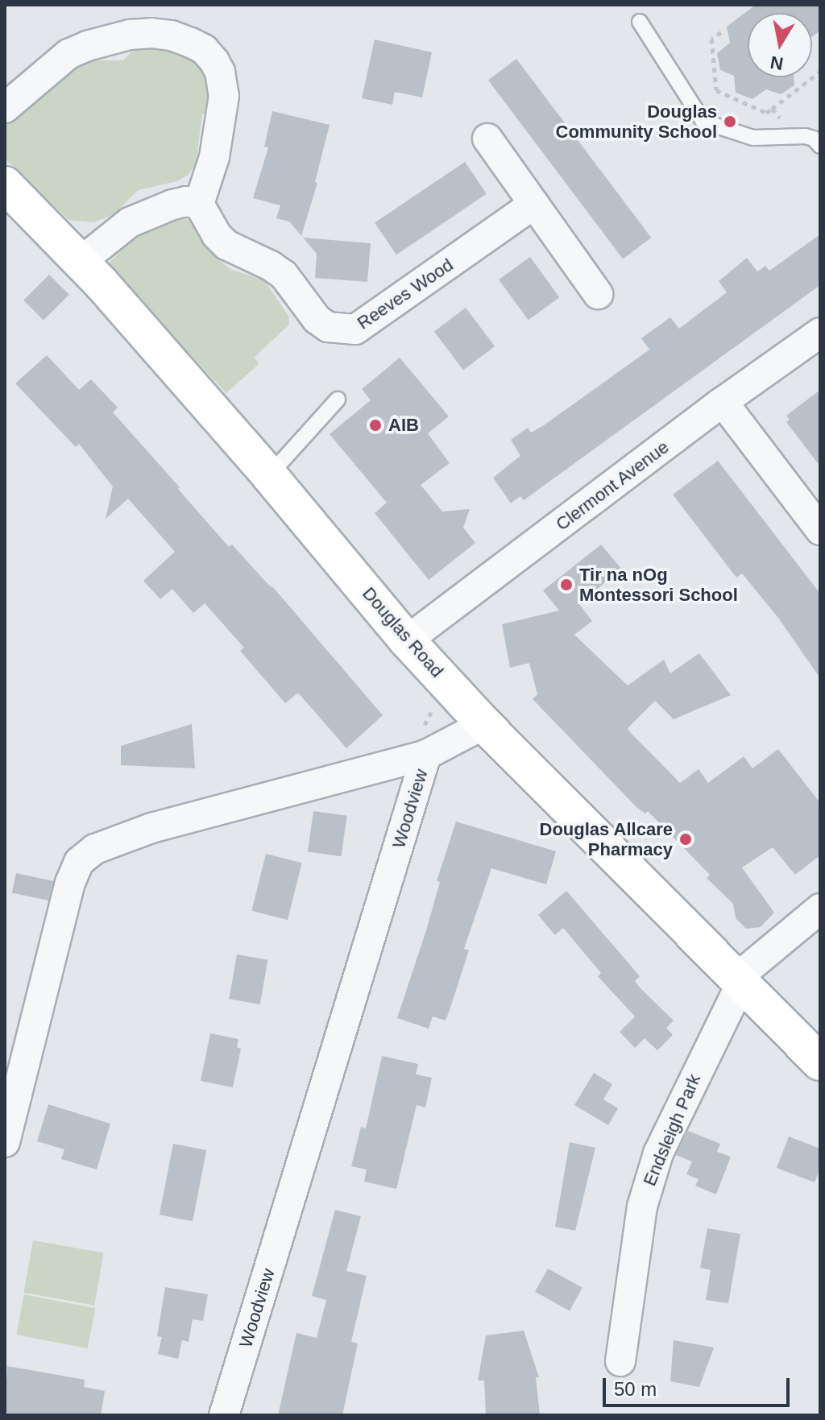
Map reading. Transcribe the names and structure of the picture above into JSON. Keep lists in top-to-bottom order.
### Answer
{
  "streets": {
    "main road": ["Douglas Road"],
    "street": [
      "Reeves Wood",
      "Clermont Avenue",
      "Woodview",
      "Endsleigh Park"
    ]
  },
  "crossings": [
    ["Clermont Avenue", "Douglas Road"],
    ["Douglas Road", "Endsleigh Park"]
  ],
  "places": [
    "Douglas Community School",
    "AIB",
    "Tir na nOg Montessori School",
    "Douglas Allcare Pharmacy"
  ],
  "scale_bar": "50 m",
  "north": "bottom"
}
